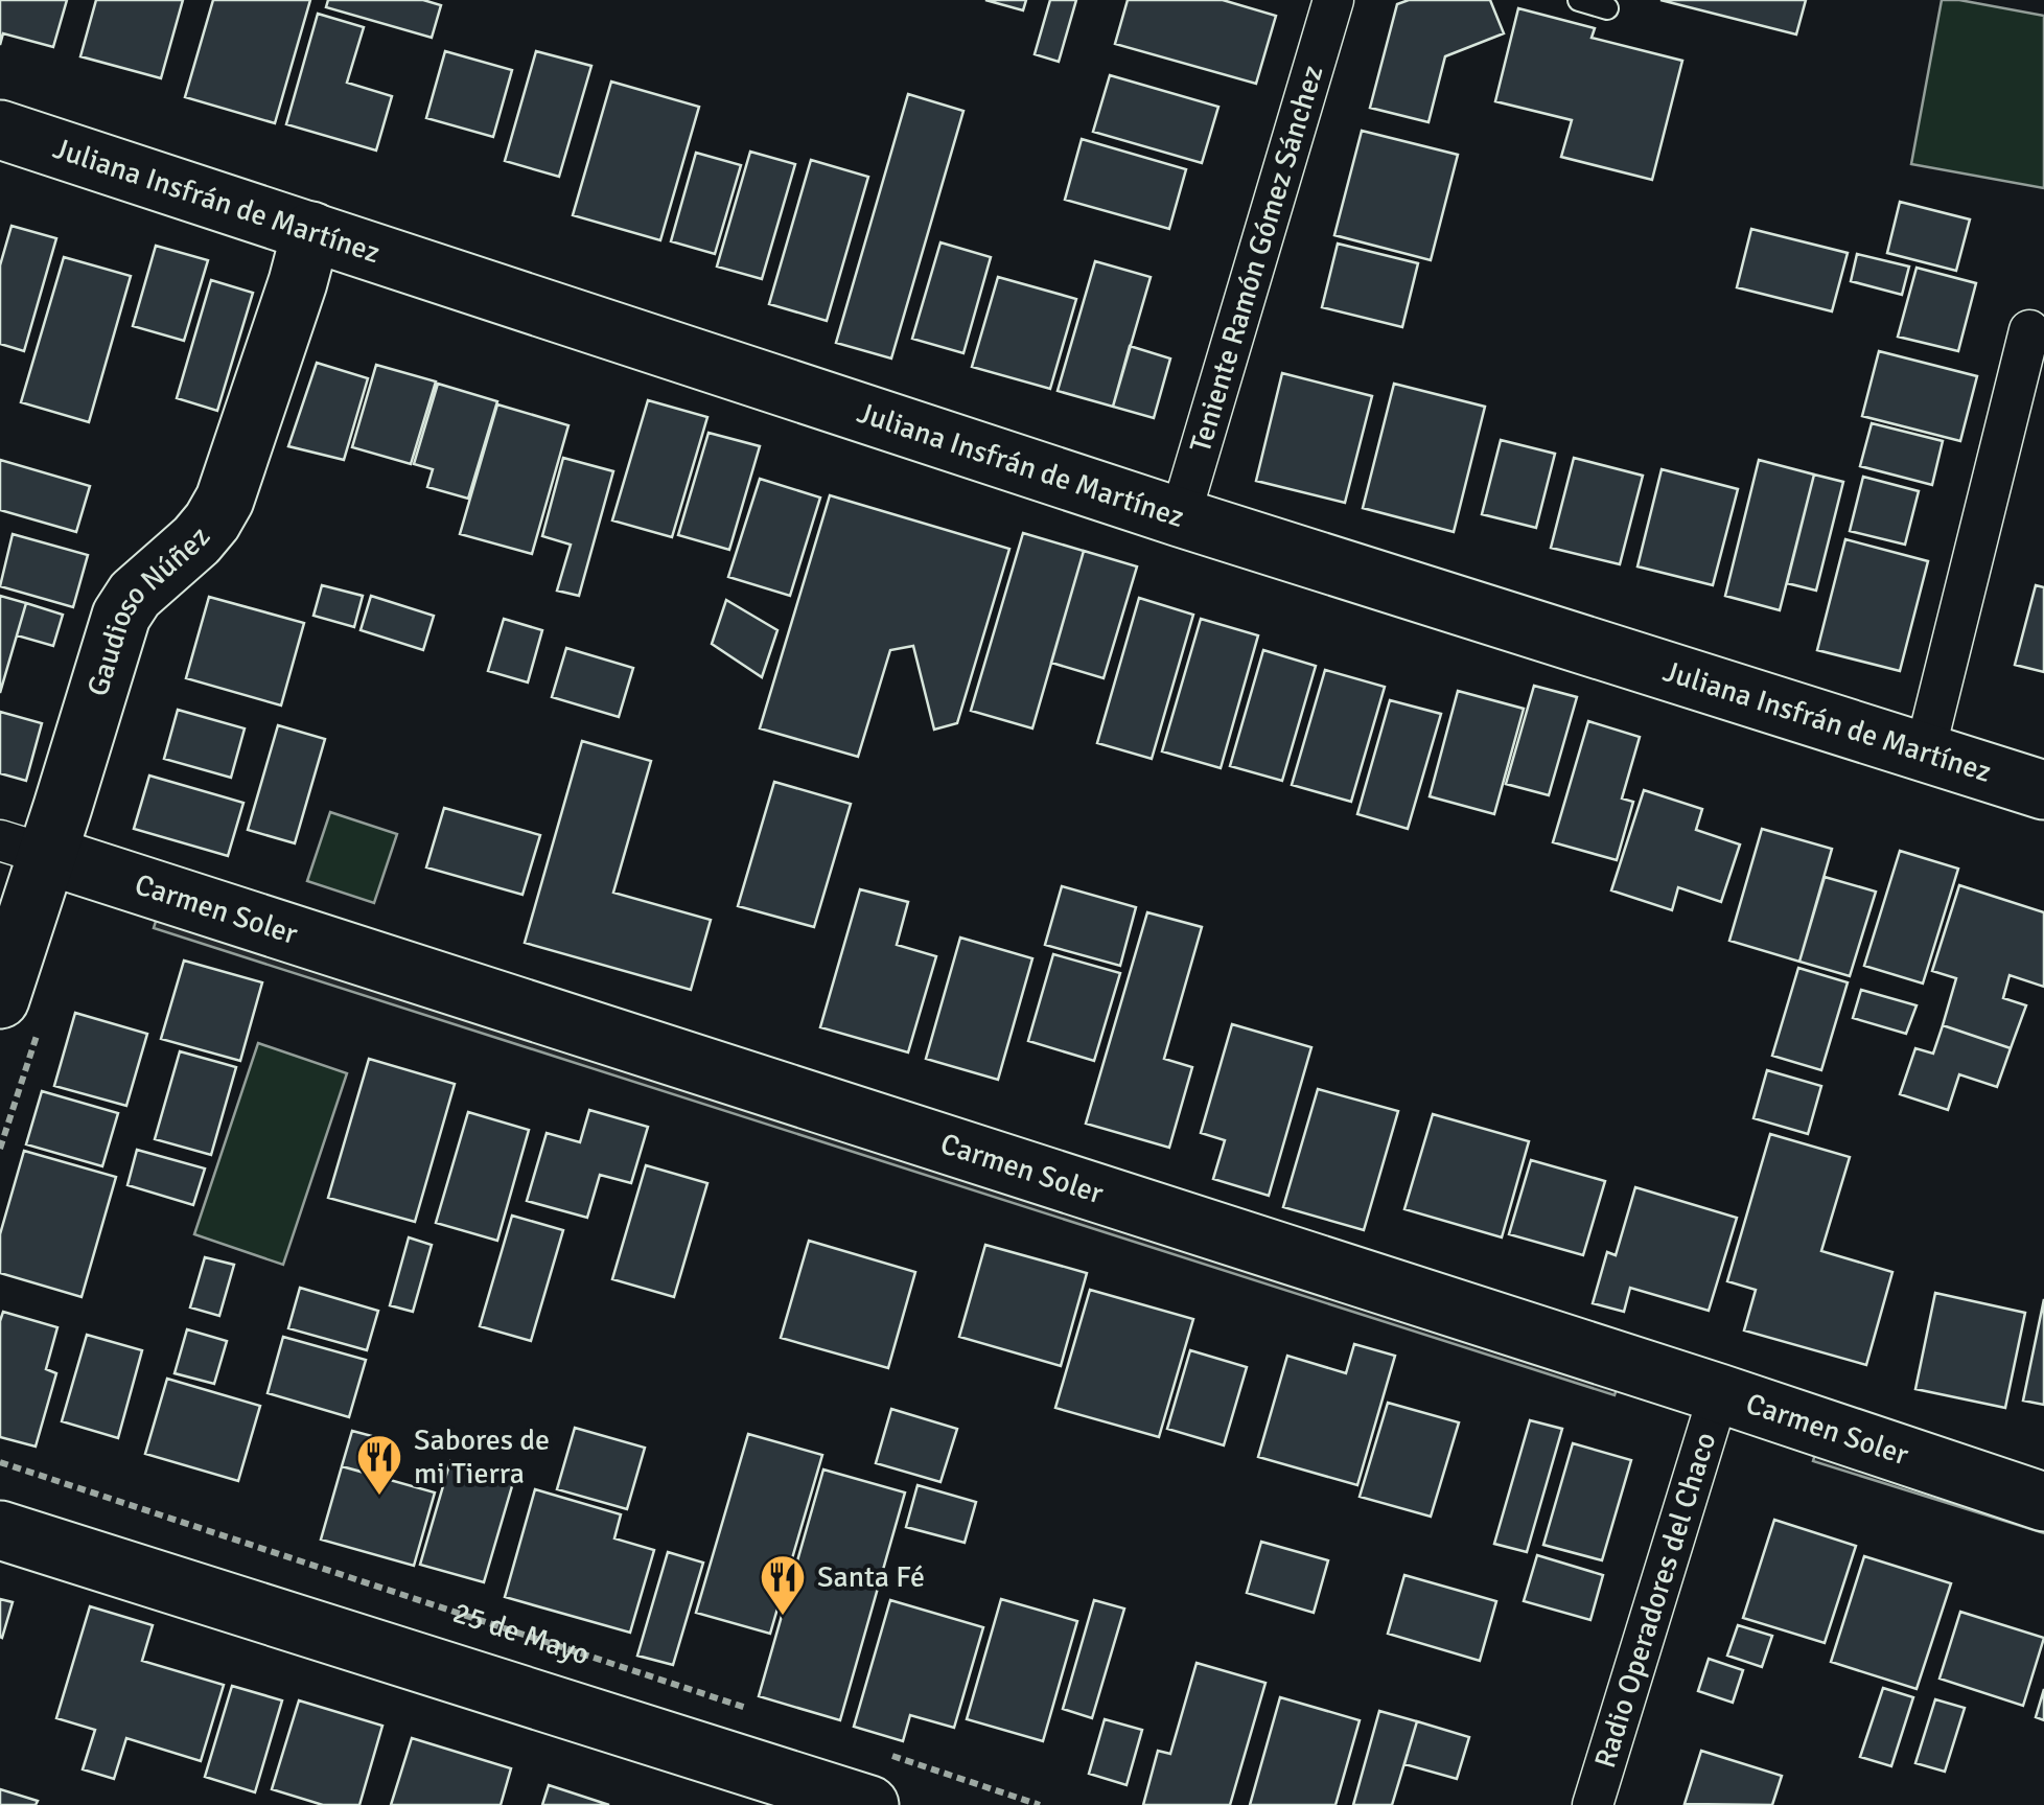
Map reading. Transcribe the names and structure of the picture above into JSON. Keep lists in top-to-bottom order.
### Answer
{
  "streets": {
    "street": [
      "Juliana Insfrán de Martínez",
      "Teniente Ramón Gómez Sánchez",
      "Gaudioso Núñez",
      "Carmen Soler",
      "Radio Operadores del Chaco",
      "25 de Mayo"
    ]
  },
  "crossings": [
    ["Juliana Insfrán de Martínez", "Teniente Ramón Gómez Sánchez"],
    ["Juliana Insfrán de Martínez", "Gaudioso Núñez"],
    ["Gaudioso Núñez", "Carmen Soler"],
    ["Carmen Soler", "Radio Operadores del Chaco"]
  ],
  "places": {
    "restaurant": ["Sabores de mi Tierra", "Santa Fé"]
  }
}
